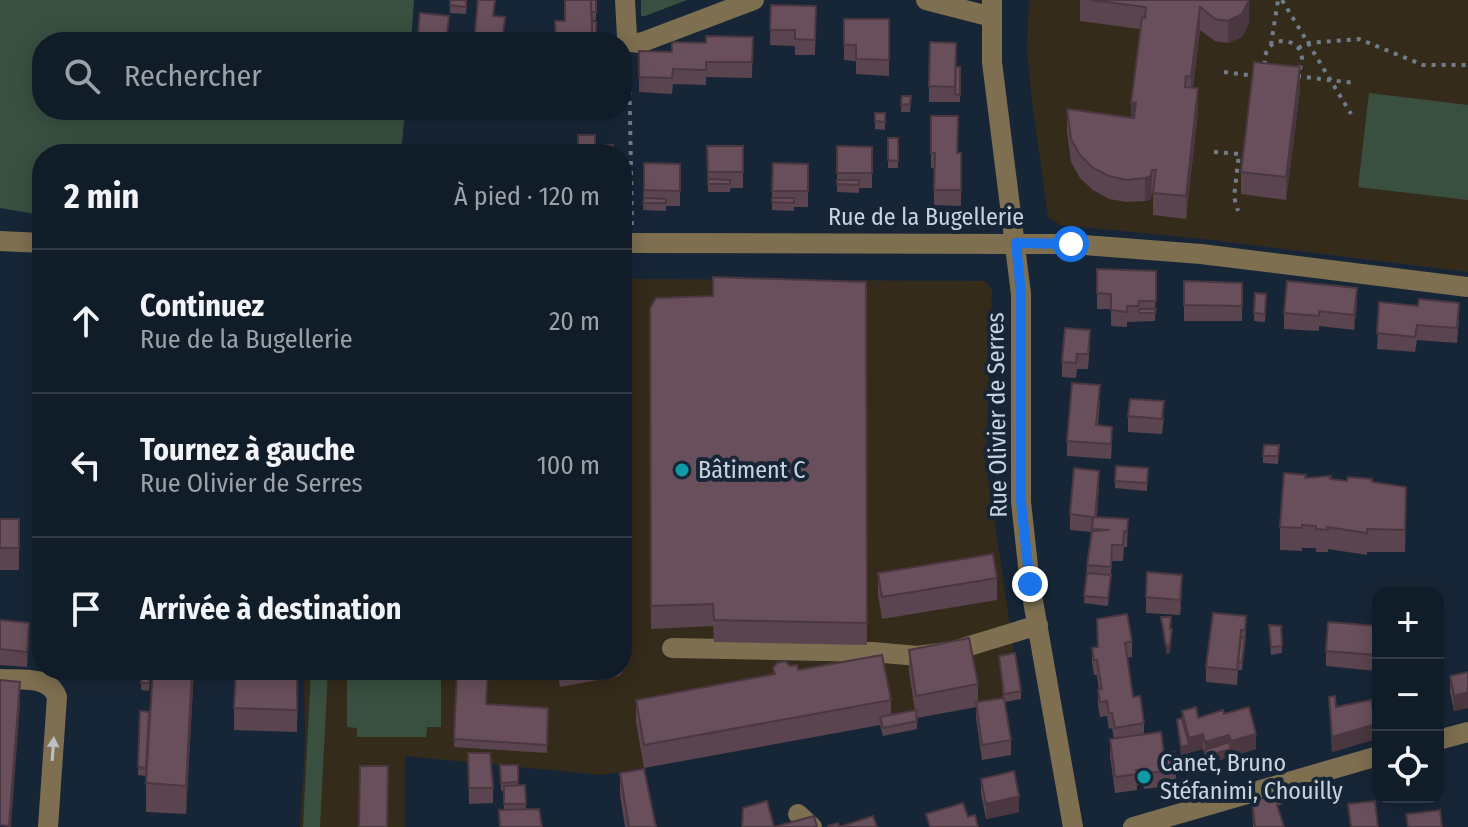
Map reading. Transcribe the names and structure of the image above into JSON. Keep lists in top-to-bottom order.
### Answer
{
  "streets": {
    "street": ["Rue de la Bugellerie", "Rue Olivier de Serres"]
  },
  "crossings": [
    ["Rue de la Bugellerie", "Rue Olivier de Serres"]
  ],
  "places": ["Bâtiment C", "Canet, Bruno Stéfanimi, Chouilly"],
  "page": {
    "search": "Rechercher",
    "heading": ["2 min", "À pied · 120 m"],
    "list": [
      ["Continuez", "Rue de la Bugellerie", "20 m"],
      ["Tournez à gauche", "Rue Olivier de Serres", "100 m"],
      "Arrivée à destination"
    ],
    "map_buttons": ["+", "−"]
  }
}
